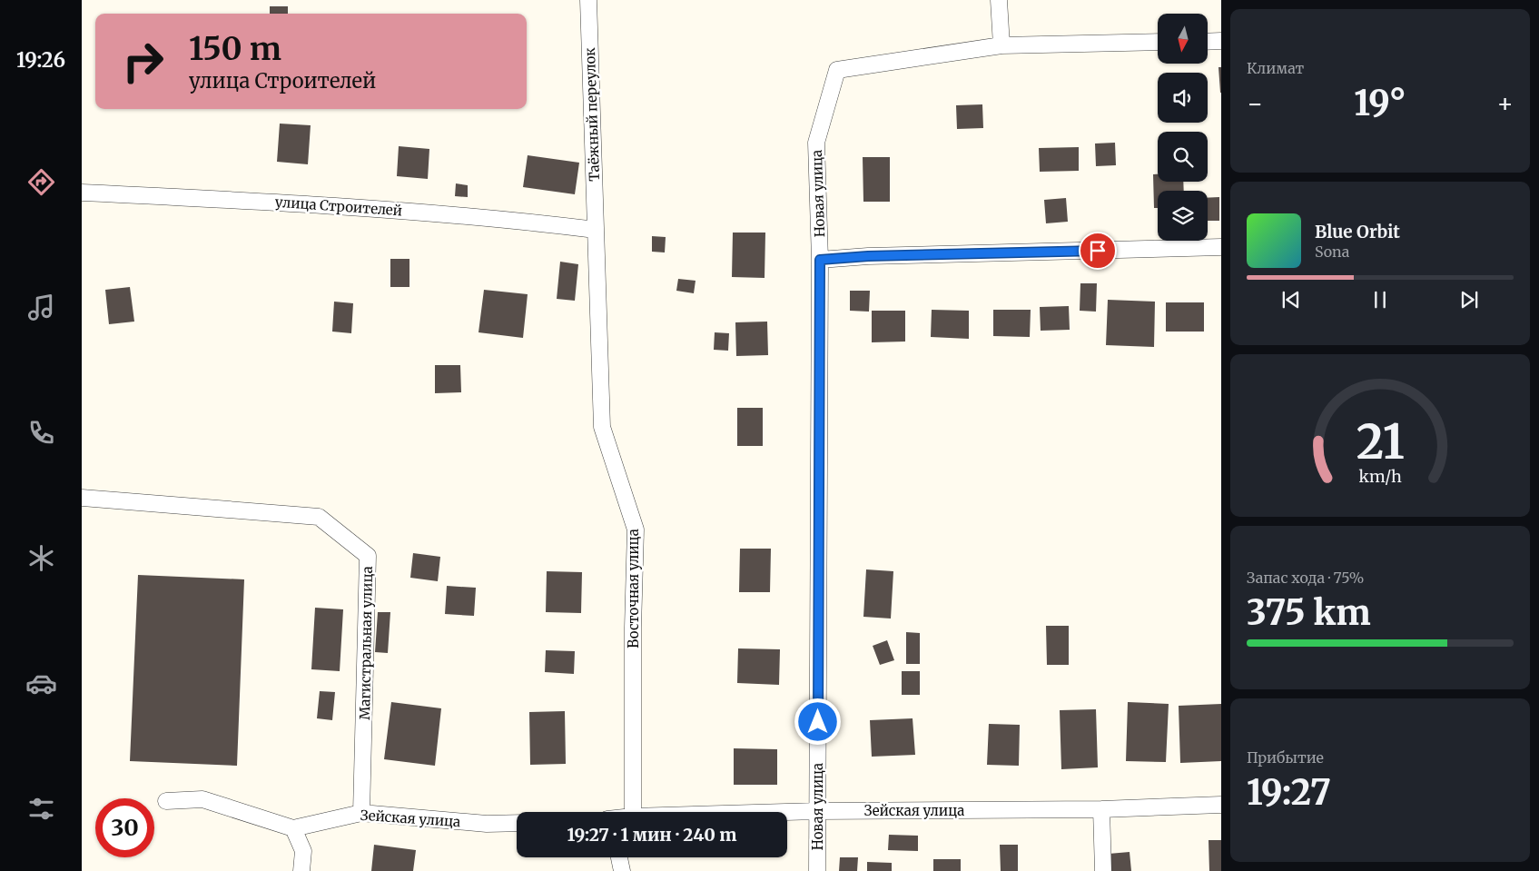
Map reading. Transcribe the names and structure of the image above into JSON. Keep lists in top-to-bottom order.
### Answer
{
  "streets": {
    "street": [
      "Таёжный переулок",
      "Новая улица",
      "улица Строителей",
      "Восточная улица",
      "Магистральная улица",
      "Зейская улица"
    ]
  },
  "crossings": [
    ["Таёжный переулок", "улица Строителей"],
    ["Таёжный переулок", "Восточная улица"],
    ["Новая улица", "Зейская улица"],
    ["улица Строителей", "Восточная улица"],
    ["Магистральная улица", "Зейская улица"]
  ],
  "north": "bottom",
  "page": {
    "tabs": "19:26",
    "tile": [
      "Климат",
      ["Запас хода · 75%", "375 km"],
      ["Прибытие", "19:27"]
    ],
    "turn": ["150 m", "улица Строителей"],
    "heat": ["−", "19°", "+"],
    "song": ["Blue Orbit", "Sona"],
    "limit": "30",
    "trip": "19:27 · 1 мин · 240 m",
    "gauge": ["21", "km/h"]
  }
}
